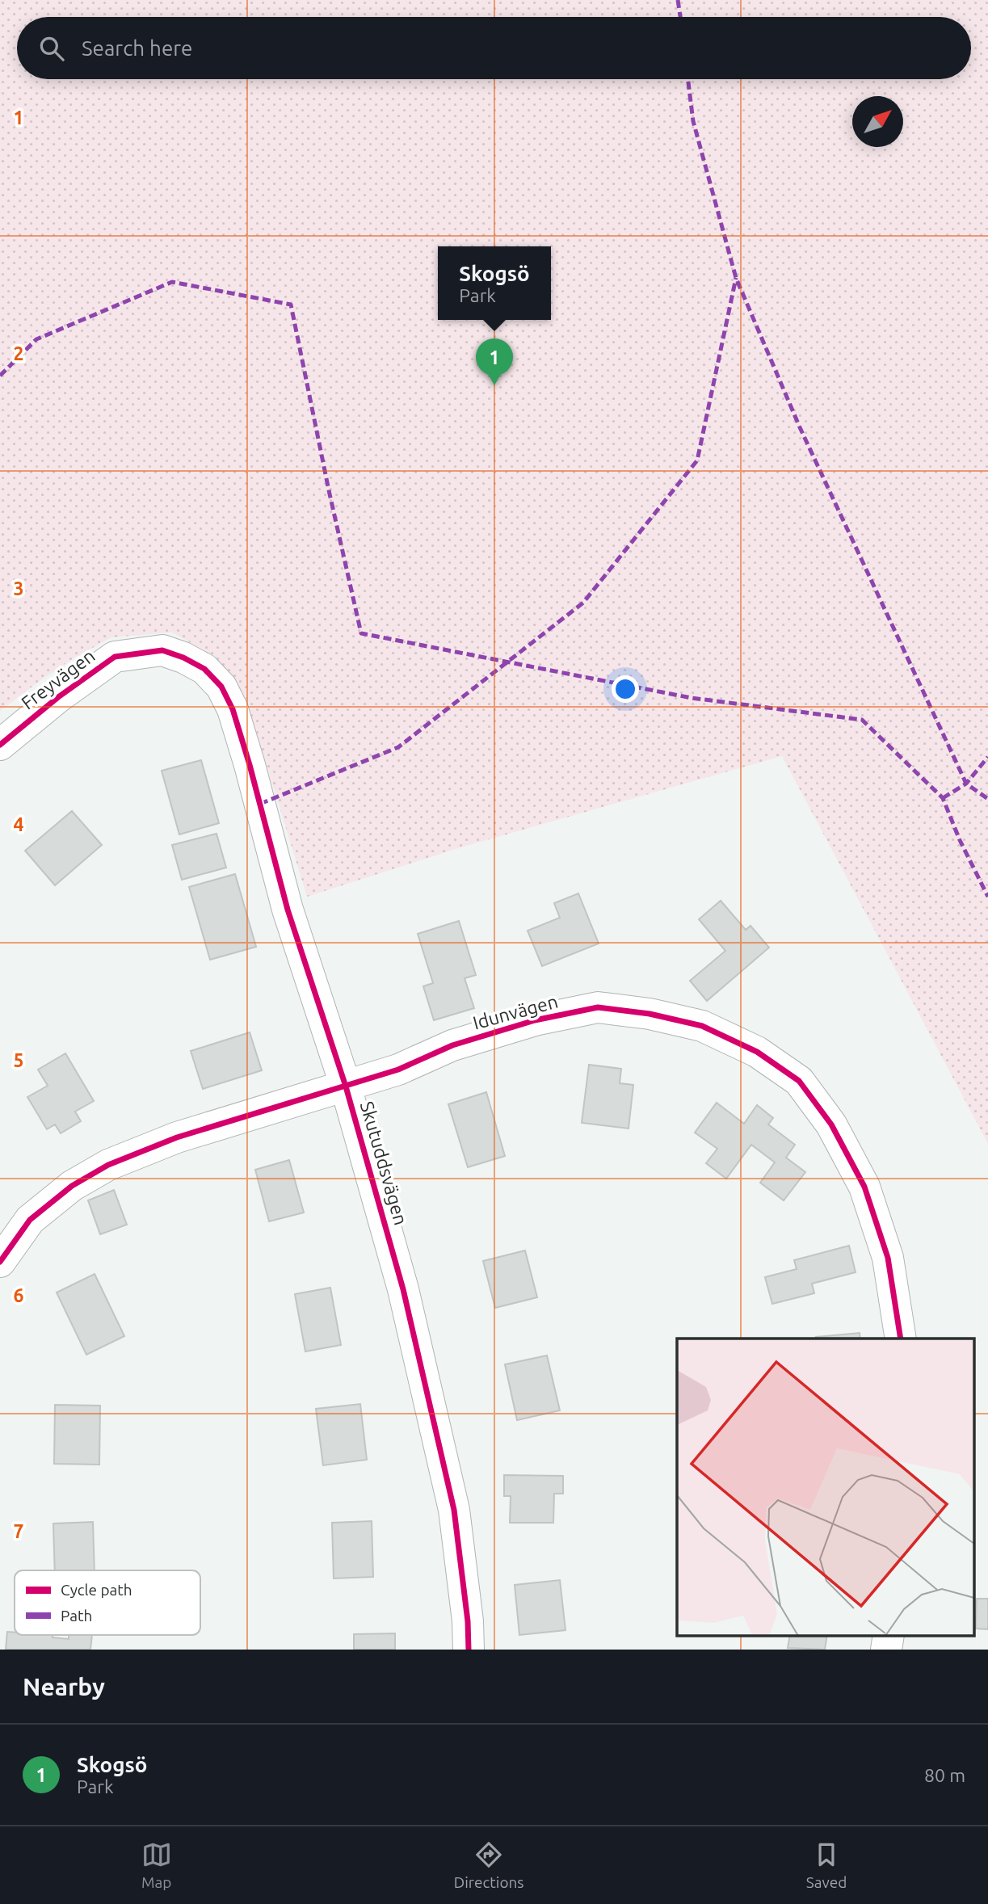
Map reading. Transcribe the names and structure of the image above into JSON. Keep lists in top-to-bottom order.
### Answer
{
  "streets": {
    "street": ["Freyvägen", "Idunvägen", "Skutuddsvägen"]
  },
  "crossings": [
    ["Freyvägen", "Skutuddsvägen"],
    ["Idunvägen", "Skutuddsvägen"]
  ],
  "legend": ["Cycle path", "Path"],
  "north": "top right",
  "page": {
    "search": "Search here",
    "popup": ["Skogsö", "Park"],
    "pins": "1",
    "heading": "Nearby",
    "list": [
      {
        "mark": "1",
        "name": "Skogsö",
        "note": "Park",
        "value": "80 m"
      }
    ],
    "nav": ["Map", "Directions", "Saved"]
  },
  "grid": {
    "rows": [
      "1",
      "2",
      "3",
      "4",
      "5",
      "6",
      "7"
    ]
  }
}
